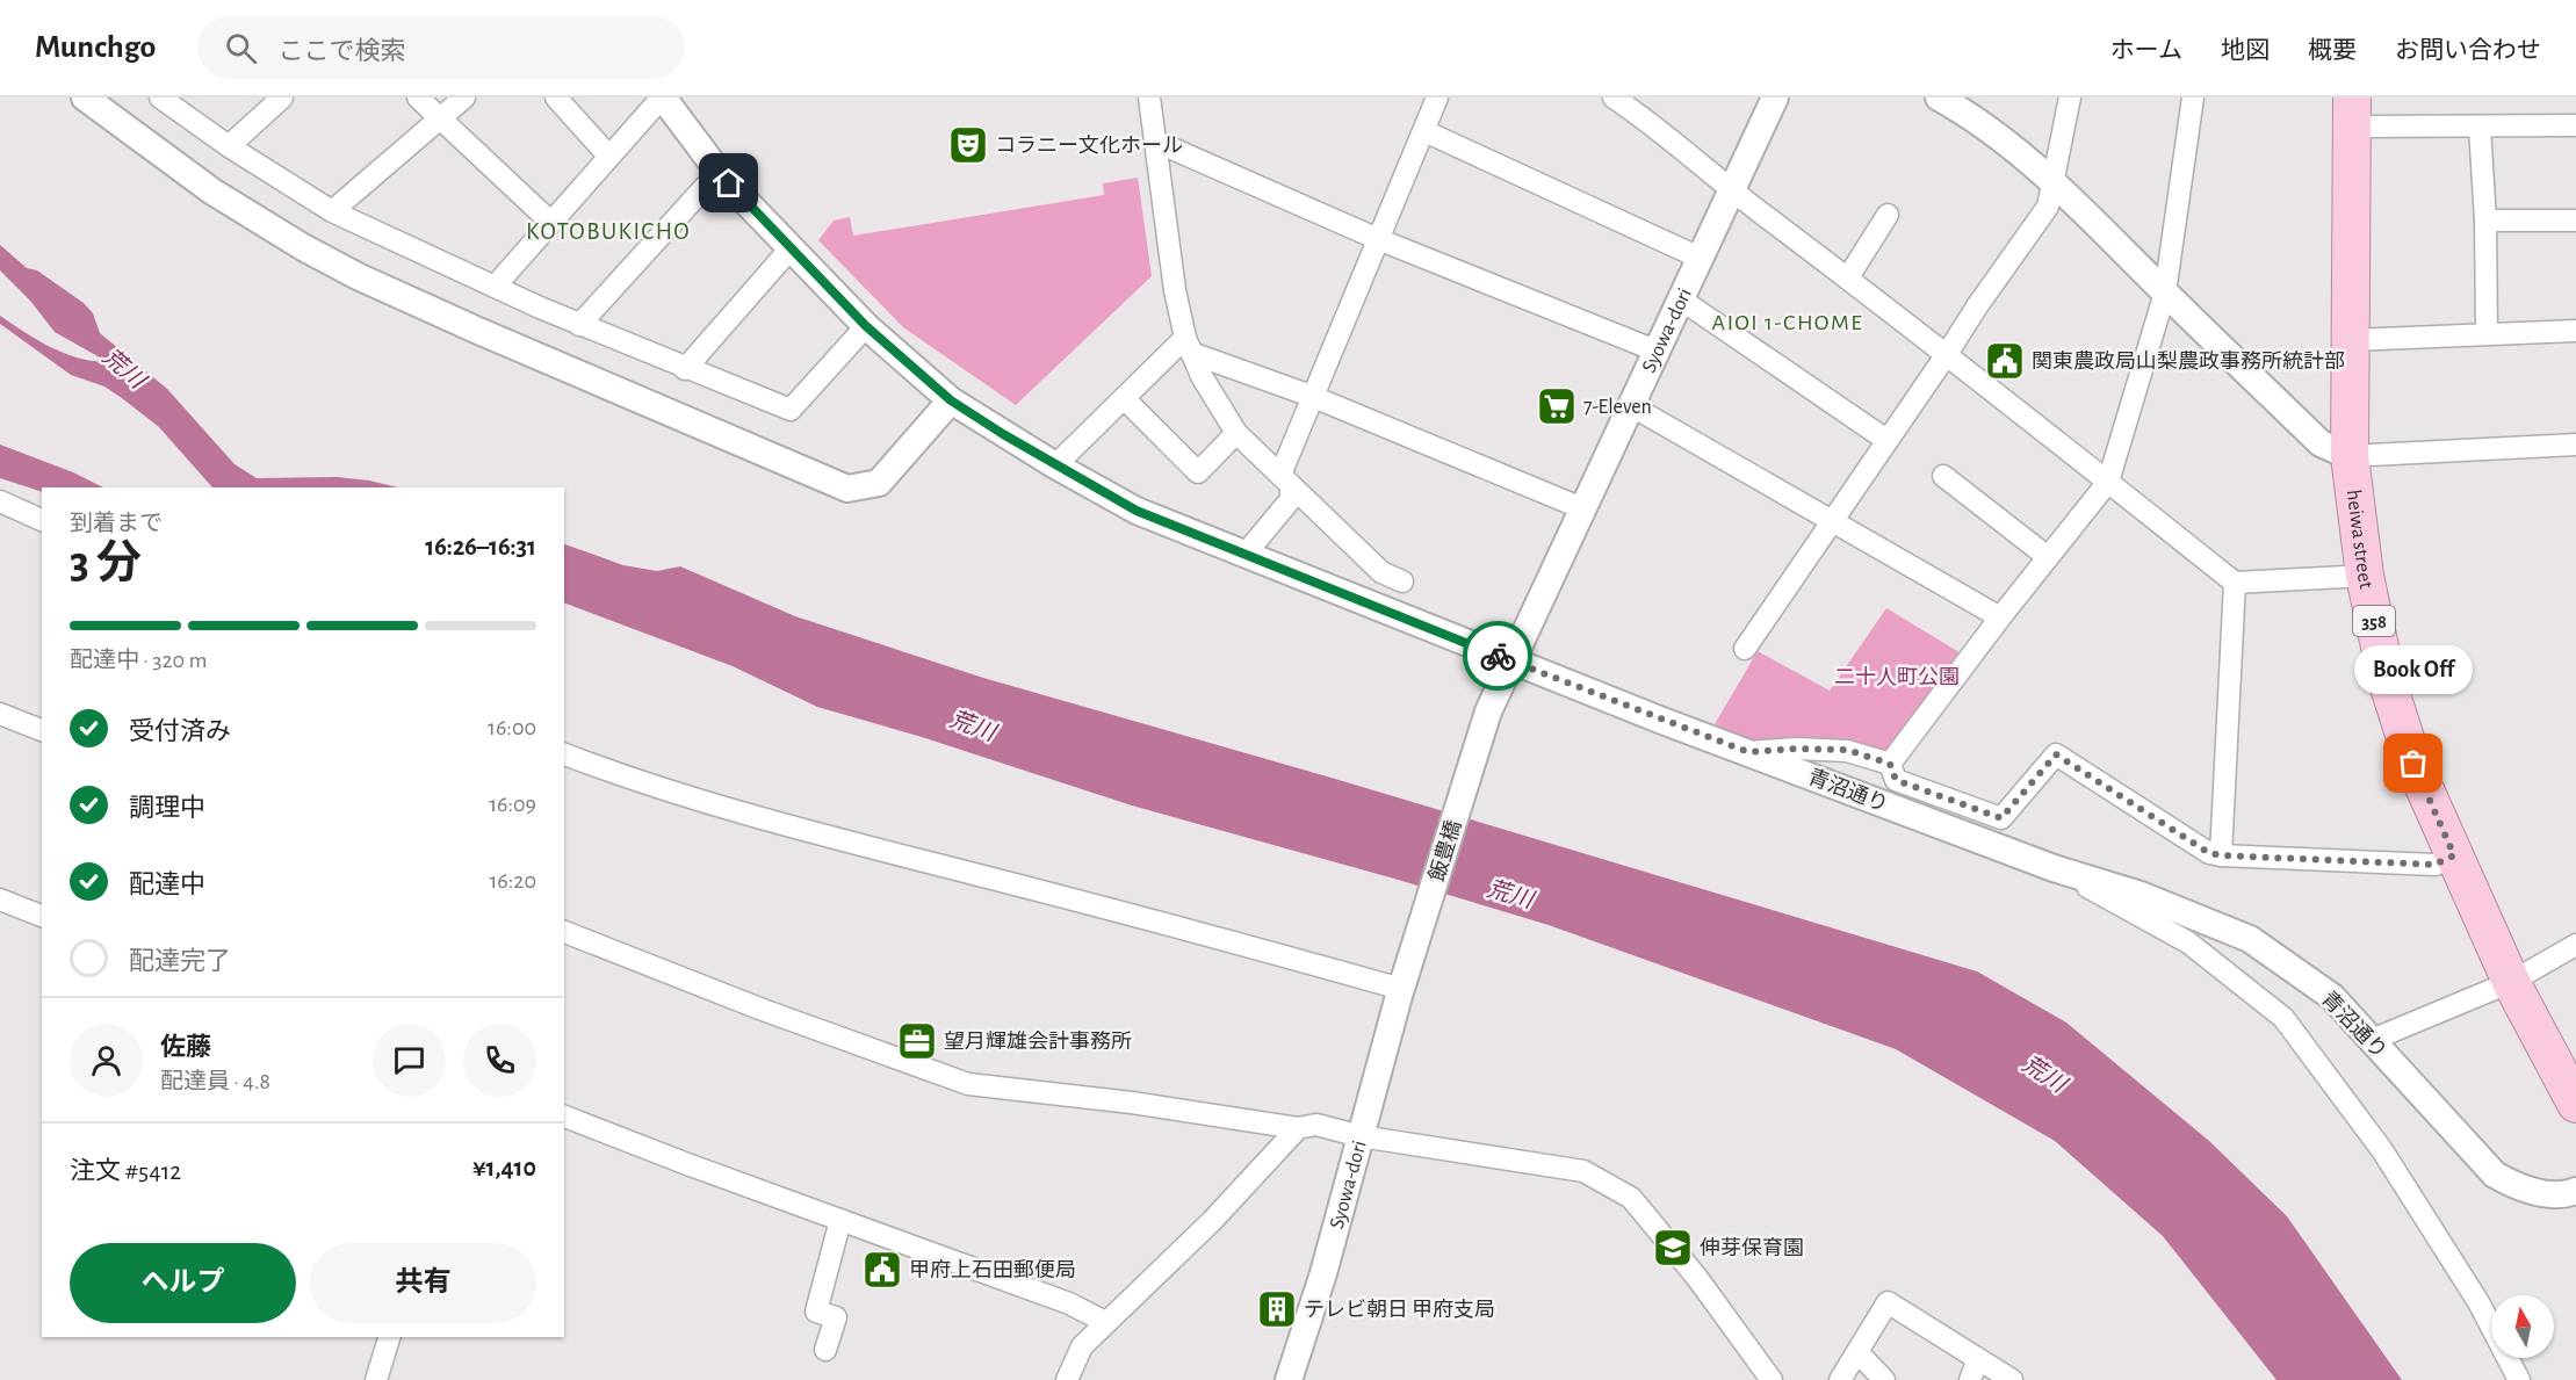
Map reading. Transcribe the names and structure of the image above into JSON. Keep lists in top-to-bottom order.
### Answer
{
  "streets": {
    "highway": ["heiwa street", "358"],
    "street": ["Syowa-dori", "青沼通り", "飯豊橋"]
  },
  "crossings": [
    ["Syowa-dori", "青沼通り"],
    ["Syowa-dori", "飯豊橋"]
  ],
  "districts": ["KOTOBUKICHO", "AIOI 1-CHOME"],
  "water": ["荒川"],
  "parks": ["二十人町公園"],
  "places": {
    "theatre": ["コラニー文化ホール"],
    "public building": ["関東農政局山梨農政事務所統計部", "甲府上石田郵便局"],
    "supermarket": ["7-Eleven"],
    "other": ["Book Off"],
    "office": ["望月輝雄会計事務所"],
    "school or university": ["伸芽保育園"],
    "building": ["テレビ朝日 甲府支局"]
  },
  "north": "top",
  "page": {
    "header": "Munchgo",
    "search": "ここで検索",
    "nav": [
      "ホーム",
      "地図",
      "概要",
      "お問い合わせ"
    ],
    "heading": ["3 分", "到着まで", "16:26–16:31"],
    "panel": [
      "佐藤",
      "配達員 · 4.8",
      "注文 #5412",
      "¥1,410"
    ],
    "bar": "配達中 · 320 m",
    "bubble": "Book Off",
    "list": [
      ["受付済み", "16:00"],
      ["調理中", "16:09"],
      ["配達中", "16:20"],
      "配達完了"
    ],
    "buttons": ["ヘルプ", "共有"]
  }
}
